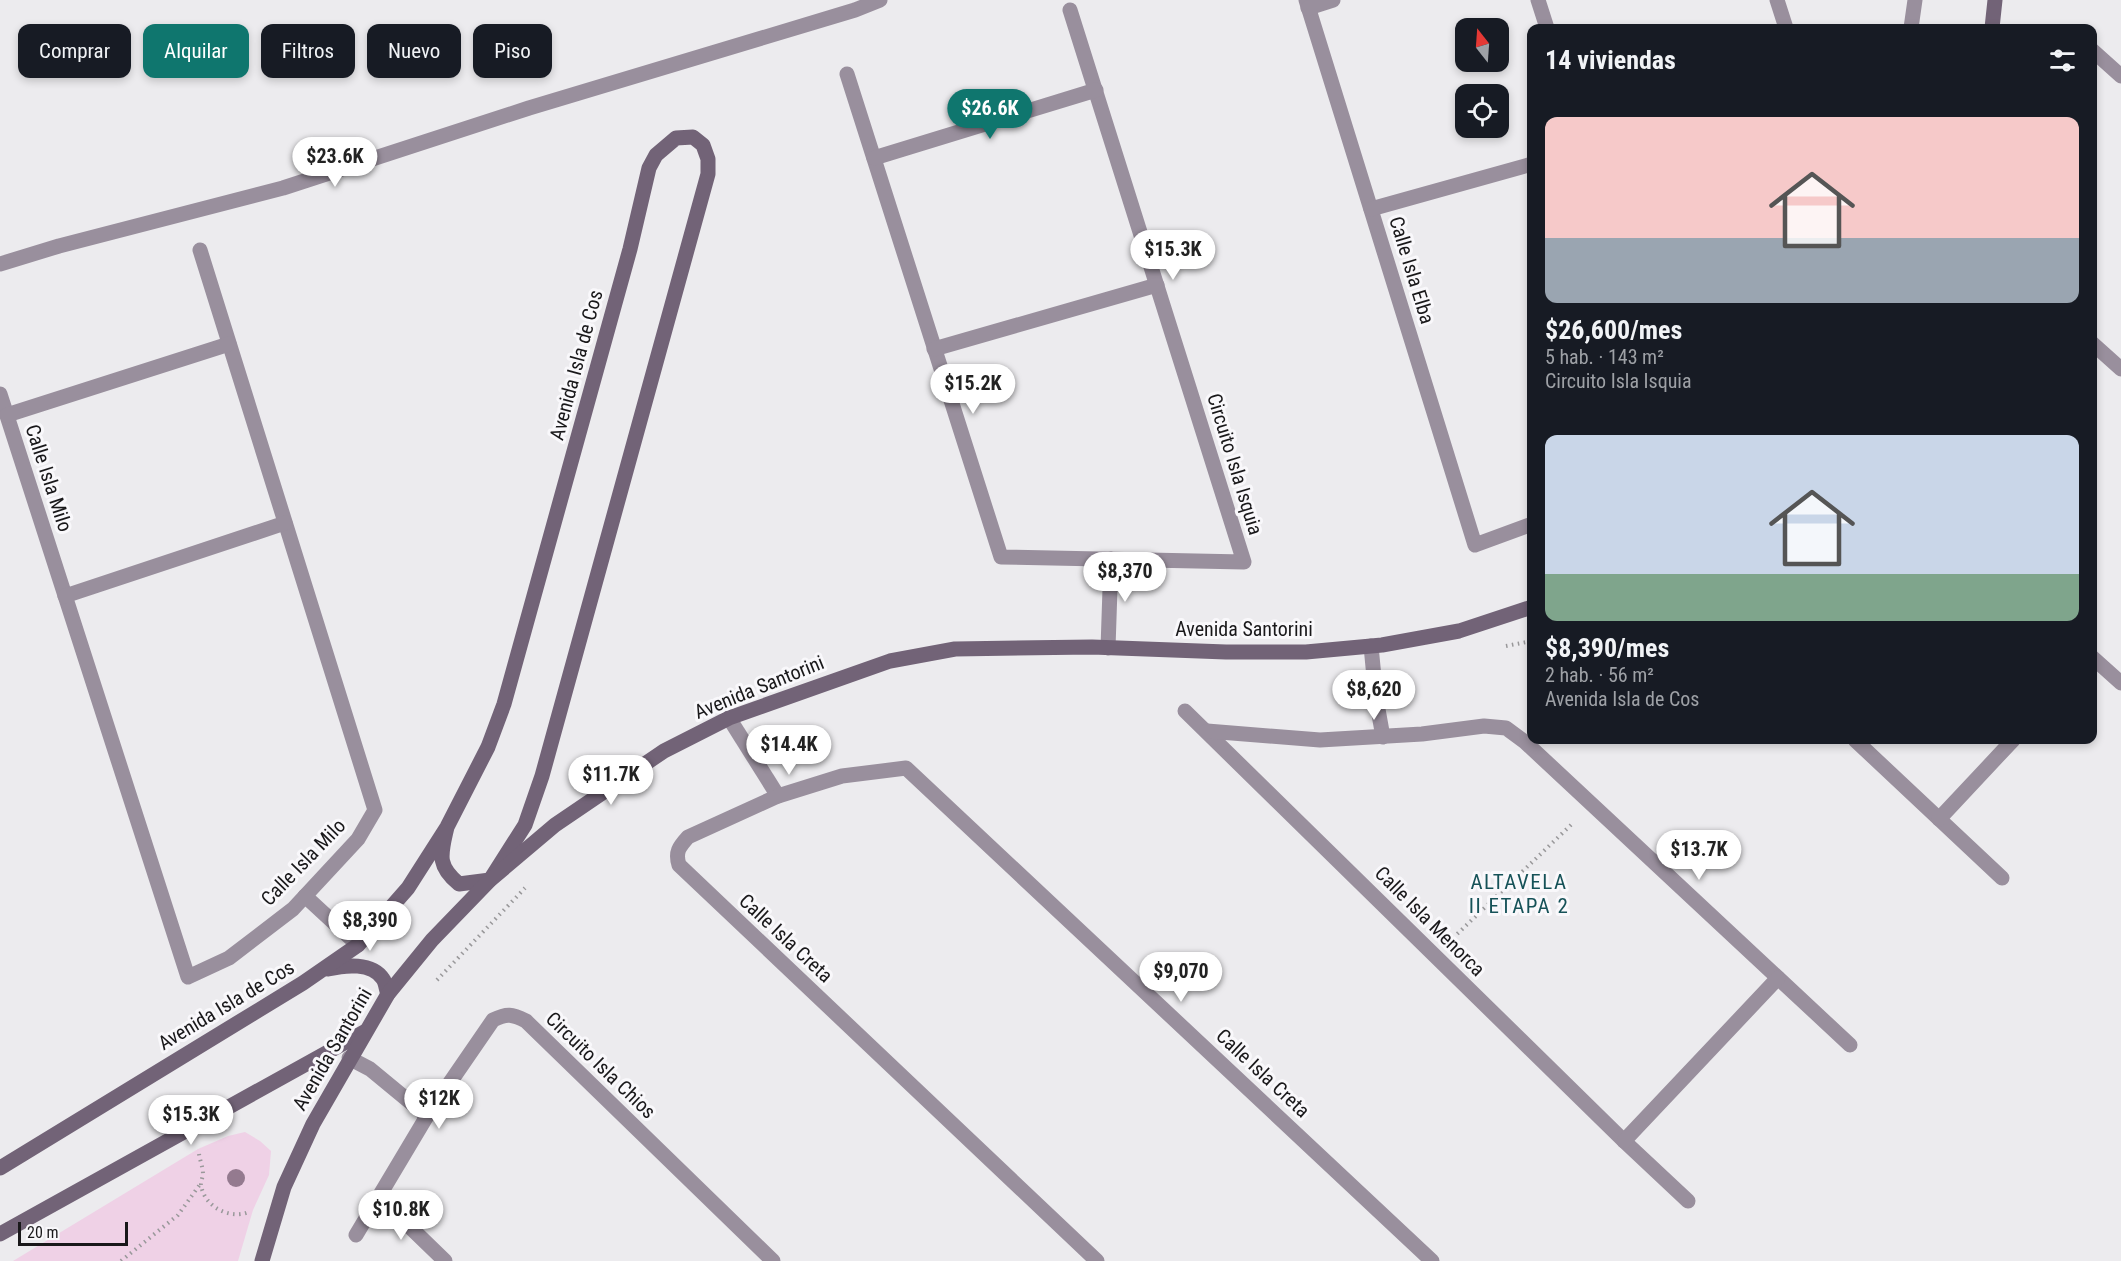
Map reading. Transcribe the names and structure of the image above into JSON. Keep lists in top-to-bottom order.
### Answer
{
  "streets": {
    "street": [
      "Calle Isla Elba",
      "Avenida Isla de Cos",
      "Circuito Isla Isquia",
      "Calle Isla Milo",
      "Avenida Santorini",
      "Calle Isla Menorca",
      "Calle Isla Creta",
      "Circuito Isla Chios"
    ]
  },
  "crossings": [
    ["Avenida Isla de Cos", "Avenida Santorini"]
  ],
  "districts": ["ALTAVELA II ETAPA 2"],
  "scale_bar": "20 m",
  "north": "top",
  "page": {
    "chip": [
      "Comprar",
      "Alquilar",
      "Filtros",
      "Nuevo",
      "Piso"
    ],
    "heading": "14 viviendas",
    "price": [
      "$26.6K",
      "$23.6K",
      "$15.3K",
      "$15.2K",
      "$8,370",
      "$8,620",
      "$14.4K",
      "$11.7K",
      "$13.7K",
      "$8,390",
      "$9,070",
      "$12K",
      "$15.3K",
      "$10.8K"
    ],
    "list": [
      {
        "name": "$26,600/mes",
        "note": "5 hab. · 143 m² · Circuito Isla Isquia"
      },
      {
        "name": "$8,390/mes",
        "note": "2 hab. · 56 m² · Avenida Isla de Cos"
      }
    ],
    "scale": "20 m"
  }
}
